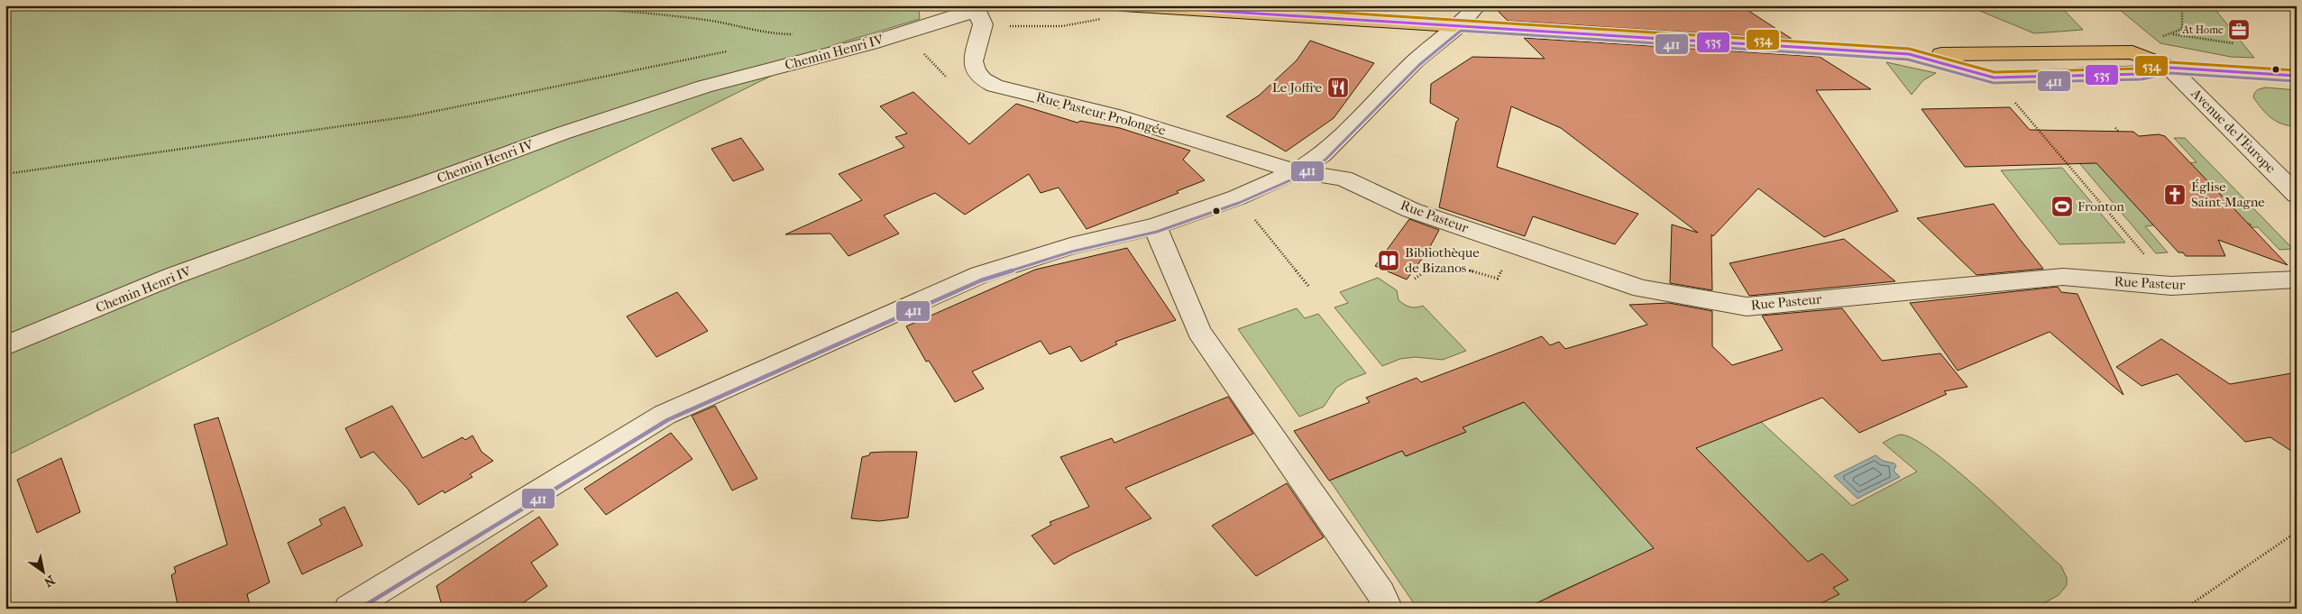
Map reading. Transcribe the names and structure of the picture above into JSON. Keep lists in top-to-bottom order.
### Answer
{
  "streets": {
    "street": [
      "Chemin Henri IV",
      "Rue Pasteur Prolongée",
      "Avenue de l'Europe",
      "Rue Pasteur"
    ]
  },
  "crossings": [
    ["Chemin Henri IV", "Rue Pasteur Prolongée"],
    ["Rue Pasteur Prolongée", "Rue Pasteur"]
  ],
  "places": {
    "office": ["At Home"],
    "restaurant": ["Le Joffre"],
    "church": ["Église Saint-Magne"],
    "sports": ["Fronton"],
    "library": ["Bibliothèque de Bizanos"]
  },
  "lines": ["transit line 535", "transit line 534", "transit line 411"],
  "north": "bottom right"
}
